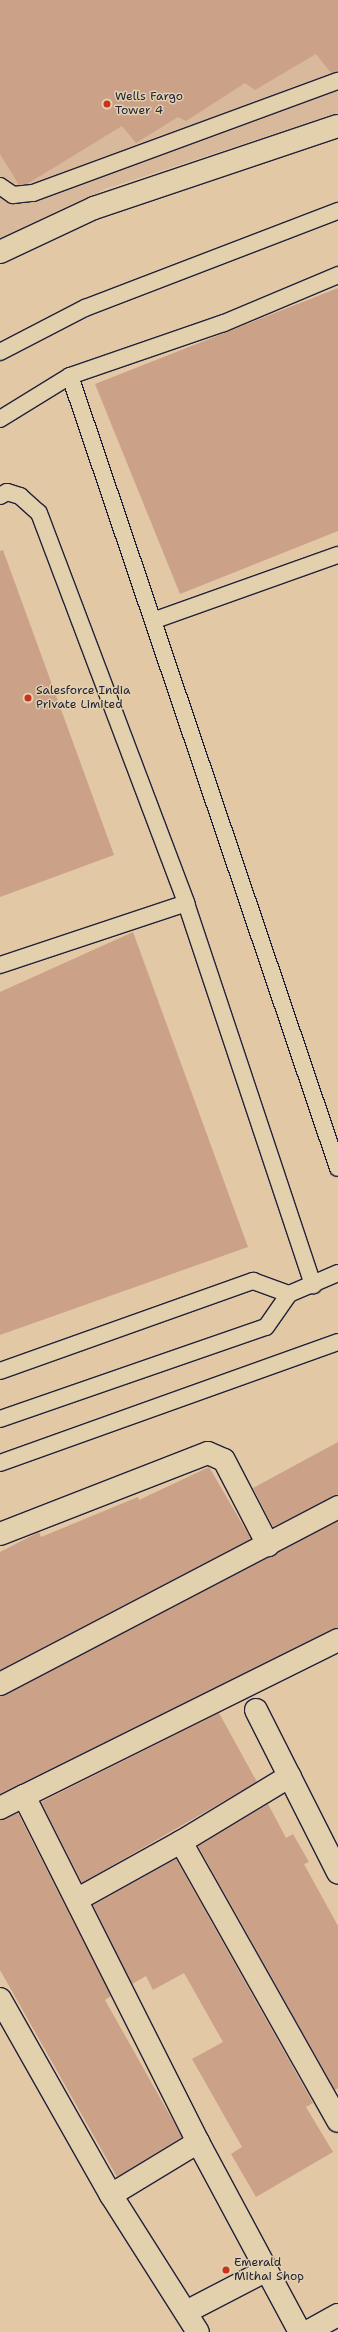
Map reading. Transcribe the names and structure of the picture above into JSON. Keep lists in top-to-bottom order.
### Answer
{
  "places": ["Wells Fargo Tower 4", "Salesforce India Private Limited", "Emerald Mithai Shop"]
}
